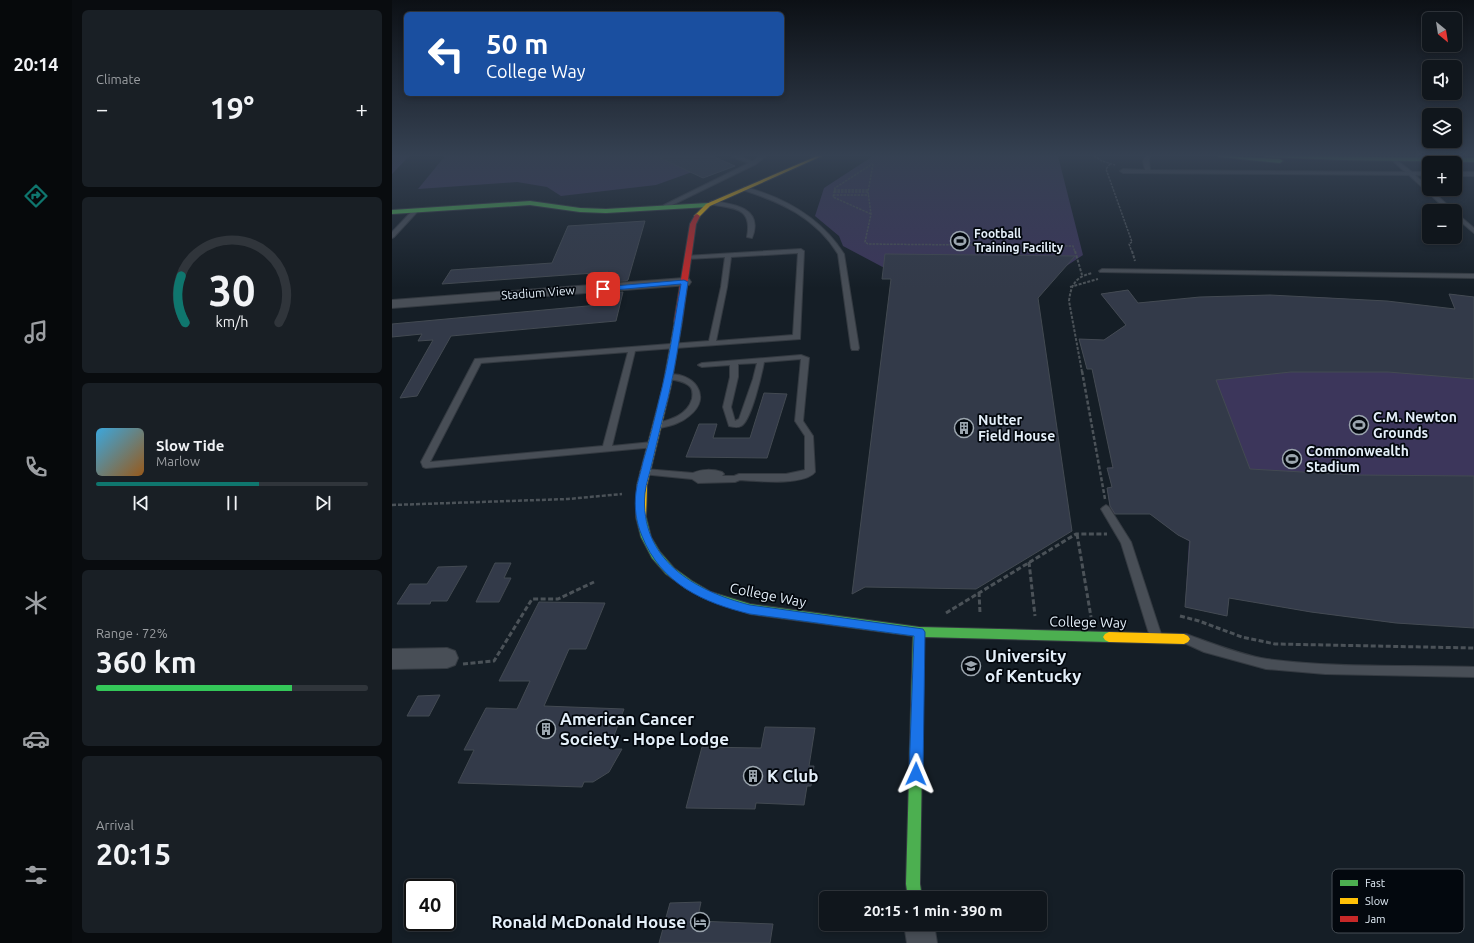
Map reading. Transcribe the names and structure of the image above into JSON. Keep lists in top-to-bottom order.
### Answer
{
  "streets": {
    "street": ["Stadium View", "College Way"]
  },
  "crossings": [
    ["Stadium View", "College Way"]
  ],
  "places": {
    "sports": ["Football Training Facility", "C.M. Newton Grounds", "Commonwealth Stadium"],
    "building": ["Nutter Field House", "American Cancer Society - Hope Lodge", "K Club"],
    "school or university": ["University of Kentucky"],
    "hotel": ["Ronald McDonald House"]
  },
  "legend": ["Fast", "Slow", "Jam"],
  "north": "bottom right",
  "page": {
    "tabs": "20:14",
    "tile": [
      "Climate",
      ["Range · 72%", "360 km"],
      ["Arrival", "20:15"]
    ],
    "map_buttons": ["+", "−"],
    "turn": ["50 m", "College Way"],
    "heat": ["−", "19°", "+"],
    "song": ["Slow Tide", "Marlow"],
    "limit": "40",
    "trip": "20:15 · 1 min · 390 m",
    "gauge": ["30", "km/h"]
  }
}
